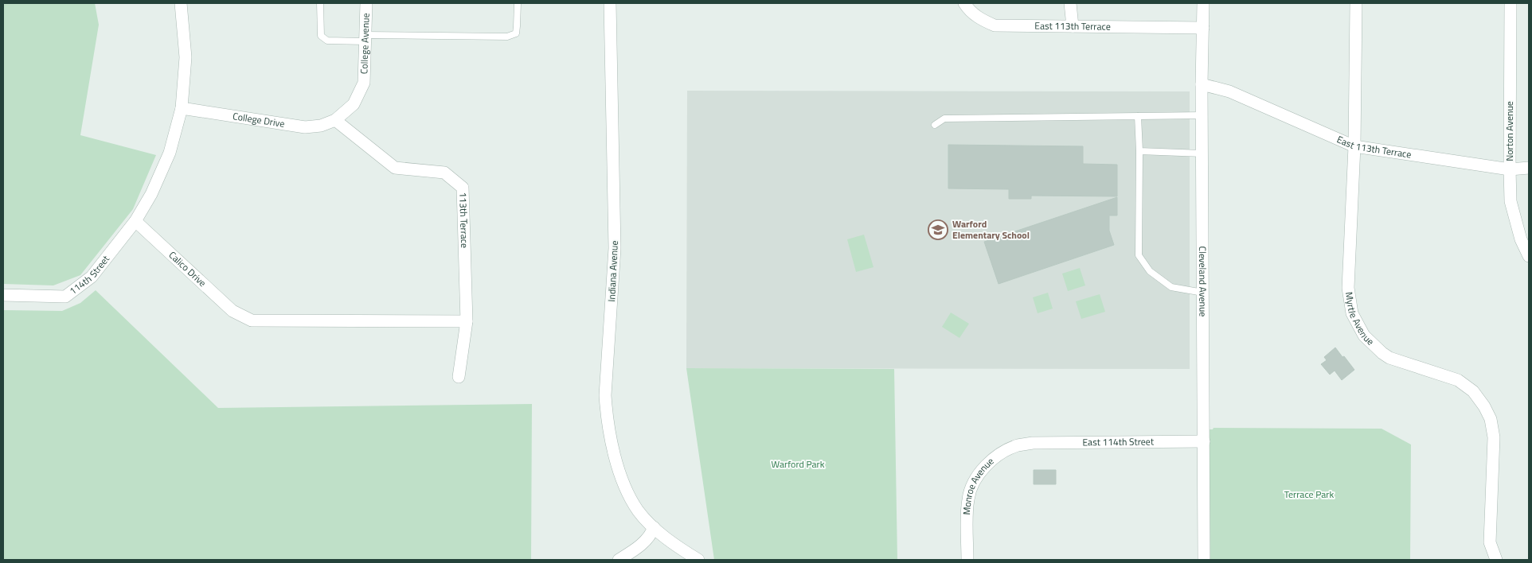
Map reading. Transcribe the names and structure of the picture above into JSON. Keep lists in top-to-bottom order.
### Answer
{
  "streets": {
    "street": [
      "East 113th Terrace",
      "College Avenue",
      "College Drive",
      "Norton Avenue",
      "113th Terrace",
      "Calico Drive",
      "Indiana Avenue",
      "114th Street",
      "Cleveland Avenue",
      "Myrtle Avenue",
      "East 114th Street",
      "Monroe Avenue"
    ]
  },
  "crossings": [
    ["East 113th Terrace", "Norton Avenue"],
    ["East 113th Terrace", "Cleveland Avenue"],
    ["East 113th Terrace", "Myrtle Avenue"],
    ["College Avenue", "College Drive"],
    ["College Avenue", "113th Terrace"],
    ["College Drive", "113th Terrace"],
    ["113th Terrace", "Calico Drive"],
    ["Calico Drive", "114th Street"],
    ["Cleveland Avenue", "East 114th Street"],
    ["East 114th Street", "Monroe Avenue"]
  ],
  "parks": ["Warford Park", "Terrace Park"],
  "places": {
    "school or university": ["Warford Elementary School"]
  }
}
